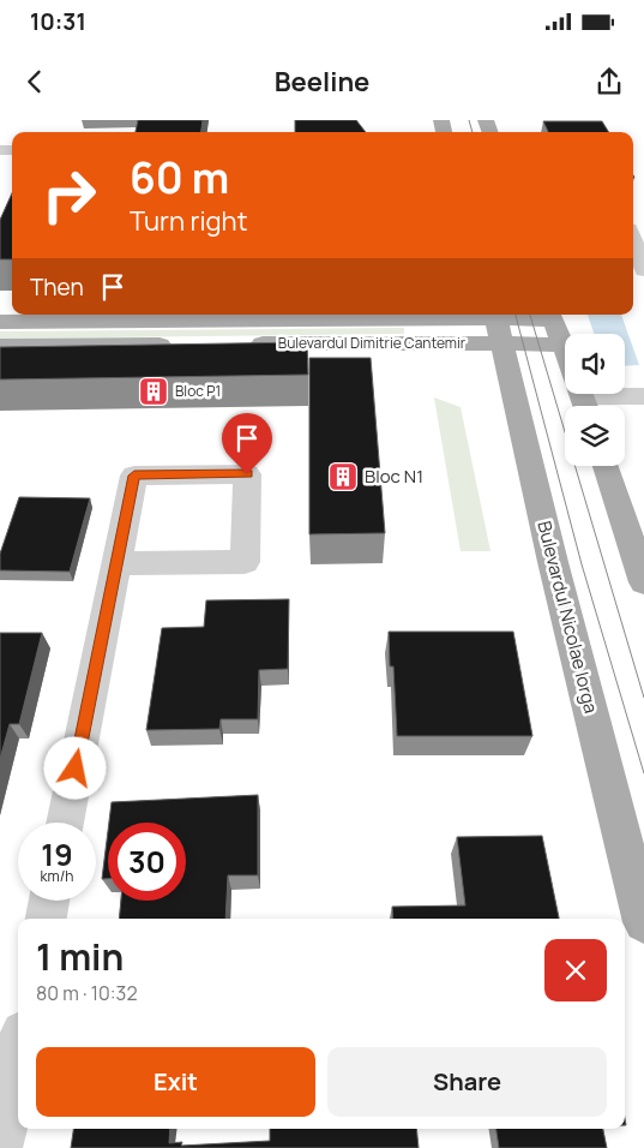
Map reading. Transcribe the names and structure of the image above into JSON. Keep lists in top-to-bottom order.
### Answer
{
  "streets": {
    "main road": ["Bulevardul Dimitrie Cantemir", "Bulevardul Nicolae Iorga"]
  },
  "crossings": [
    ["Bulevardul Dimitrie Cantemir", "Bulevardul Nicolae Iorga"]
  ],
  "places": {
    "building": ["Bloc P1", "Bloc N1"]
  },
  "page": {
    "status": "10:31",
    "header": "Beeline",
    "turn": ["60 m", "Turn right"],
    "then": "Then",
    "speed": "19 km/h",
    "limit": "30",
    "heading": ["1 min", "80 m · 10:32"],
    "buttons": ["Exit", "Share"]
  }
}
